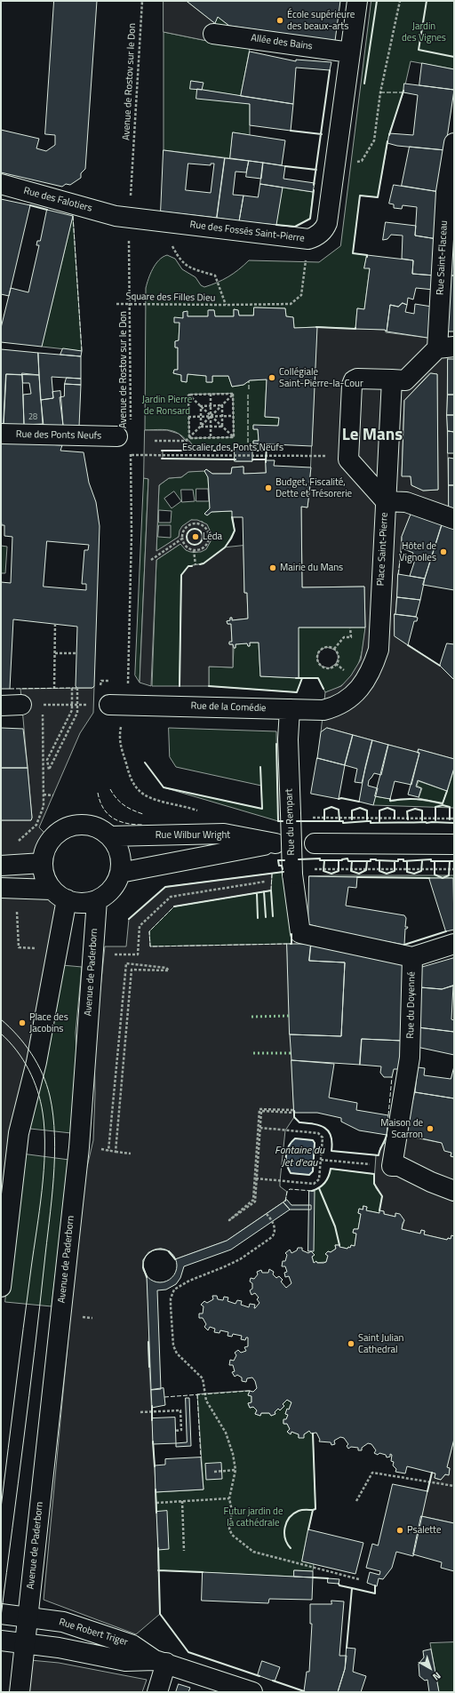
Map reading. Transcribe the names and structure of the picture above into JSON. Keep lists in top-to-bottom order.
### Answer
{
  "streets": {
    "street": [
      "Allée des Bains",
      "Rue des Falotiers",
      "Rue des Fossés Saint-Pierre",
      "Rue Saint-Flaceau",
      "Rue des Ponts Neufs",
      "Place Saint-Pierre",
      "Rue de la Comédie",
      "Rue du Rempart",
      "Rue Wilbur Wright",
      "Avenue de Paderborn",
      "Rue du Doyenné",
      "Rue Robert Triger"
    ],
    "path": ["Avenue de Rostov sur le Don", "Square des Filles Dieu", "Escalier des Ponts Neufs"]
  },
  "crossings": [
    ["Allée des Bains", "Rue des Fossés Saint-Pierre"],
    ["Avenue de Rostov sur le Don", "Rue des Falotiers"],
    ["Avenue de Rostov sur le Don", "Rue des Fossés Saint-Pierre"],
    ["Avenue de Rostov sur le Don", "Square des Filles Dieu"],
    ["Rue des Falotiers", "Rue des Fossés Saint-Pierre"],
    ["Rue des Fossés Saint-Pierre", "Square des Filles Dieu"],
    ["Escalier des Ponts Neufs", "Place Saint-Pierre"],
    ["Place Saint-Pierre", "Rue de la Comédie"],
    ["Rue de la Comédie", "Rue du Rempart"],
    ["Rue du Rempart", "Rue du Doyenné"],
    ["Rue Wilbur Wright", "Avenue de Paderborn"],
    ["Avenue de Paderborn", "Rue Robert Triger"]
  ],
  "districts": ["Le Mans"],
  "water": ["Fontaine du Jet d'eau"],
  "parks": ["Jardin des Vignes", "Jardin Pierre de Ronsard", "Futur jardin de la cathédrale"],
  "places": [
    "École supérieure des beaux-arts",
    "Collégiale Saint-Pierre-la-Cour",
    "Budget, Fiscalité, Dette et Trésorerie",
    "Léda",
    "Hôtel de Vignolles",
    "Mairie du Mans",
    "Place des Jacobins",
    "Maison de Scarron",
    "Saint Julian Cathedral",
    "Psalette"
  ],
  "house_numbers": ["28"],
  "north": "bottom right"
}
